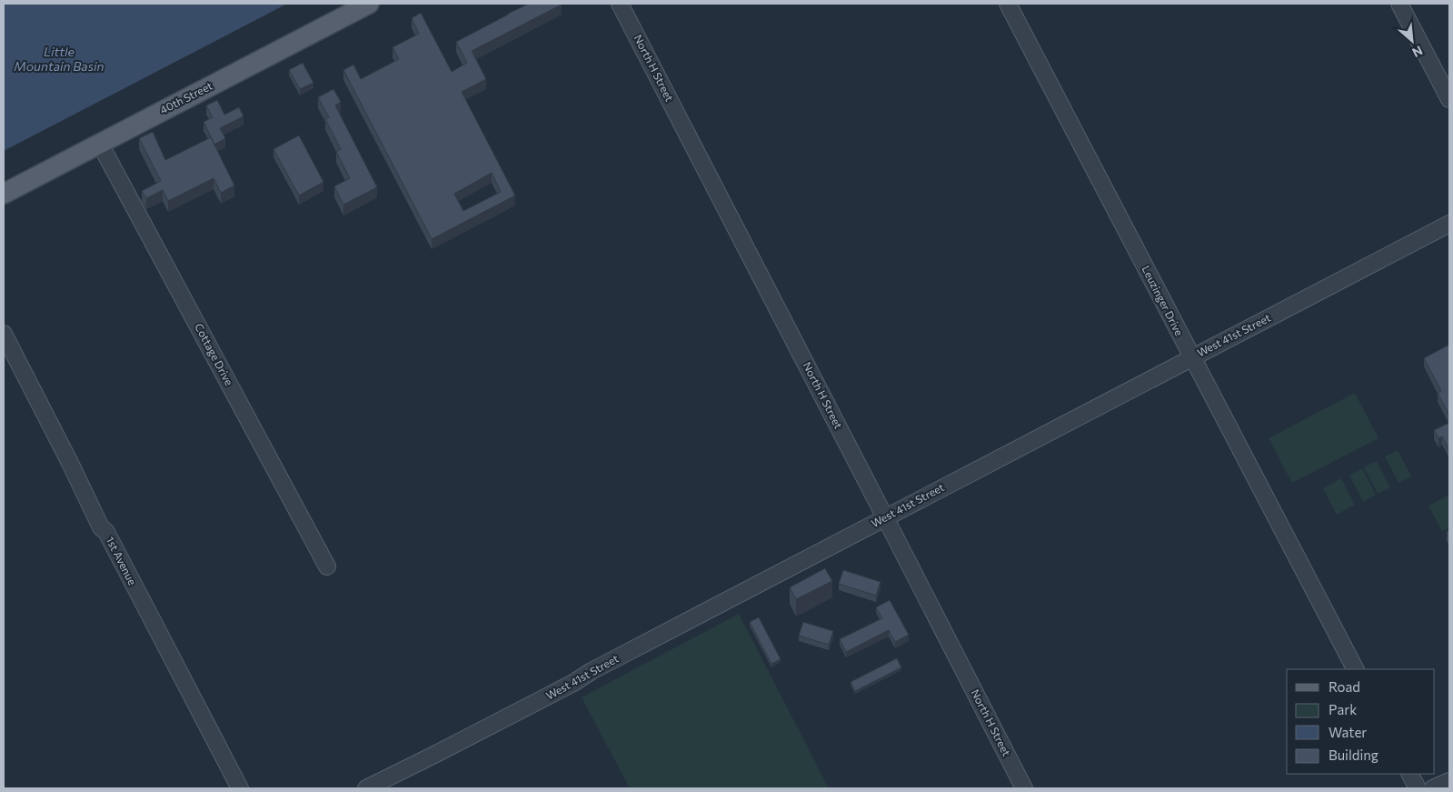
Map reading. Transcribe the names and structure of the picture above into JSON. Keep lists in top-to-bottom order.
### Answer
{
  "streets": {
    "main road": ["40th Street"],
    "street": [
      "North H Street",
      "Leuzinger Drive",
      "West 41st Street",
      "Cottage Drive",
      "1st Avenue"
    ]
  },
  "crossings": [
    ["North H Street", "West 41st Street"],
    ["40th Street", "Cottage Drive"],
    ["Leuzinger Drive", "West 41st Street"]
  ],
  "water": ["Little Mountain Basin"],
  "legend": [
    "Road",
    "Park",
    "Water",
    "Building"
  ],
  "north": "bottom right"
}
